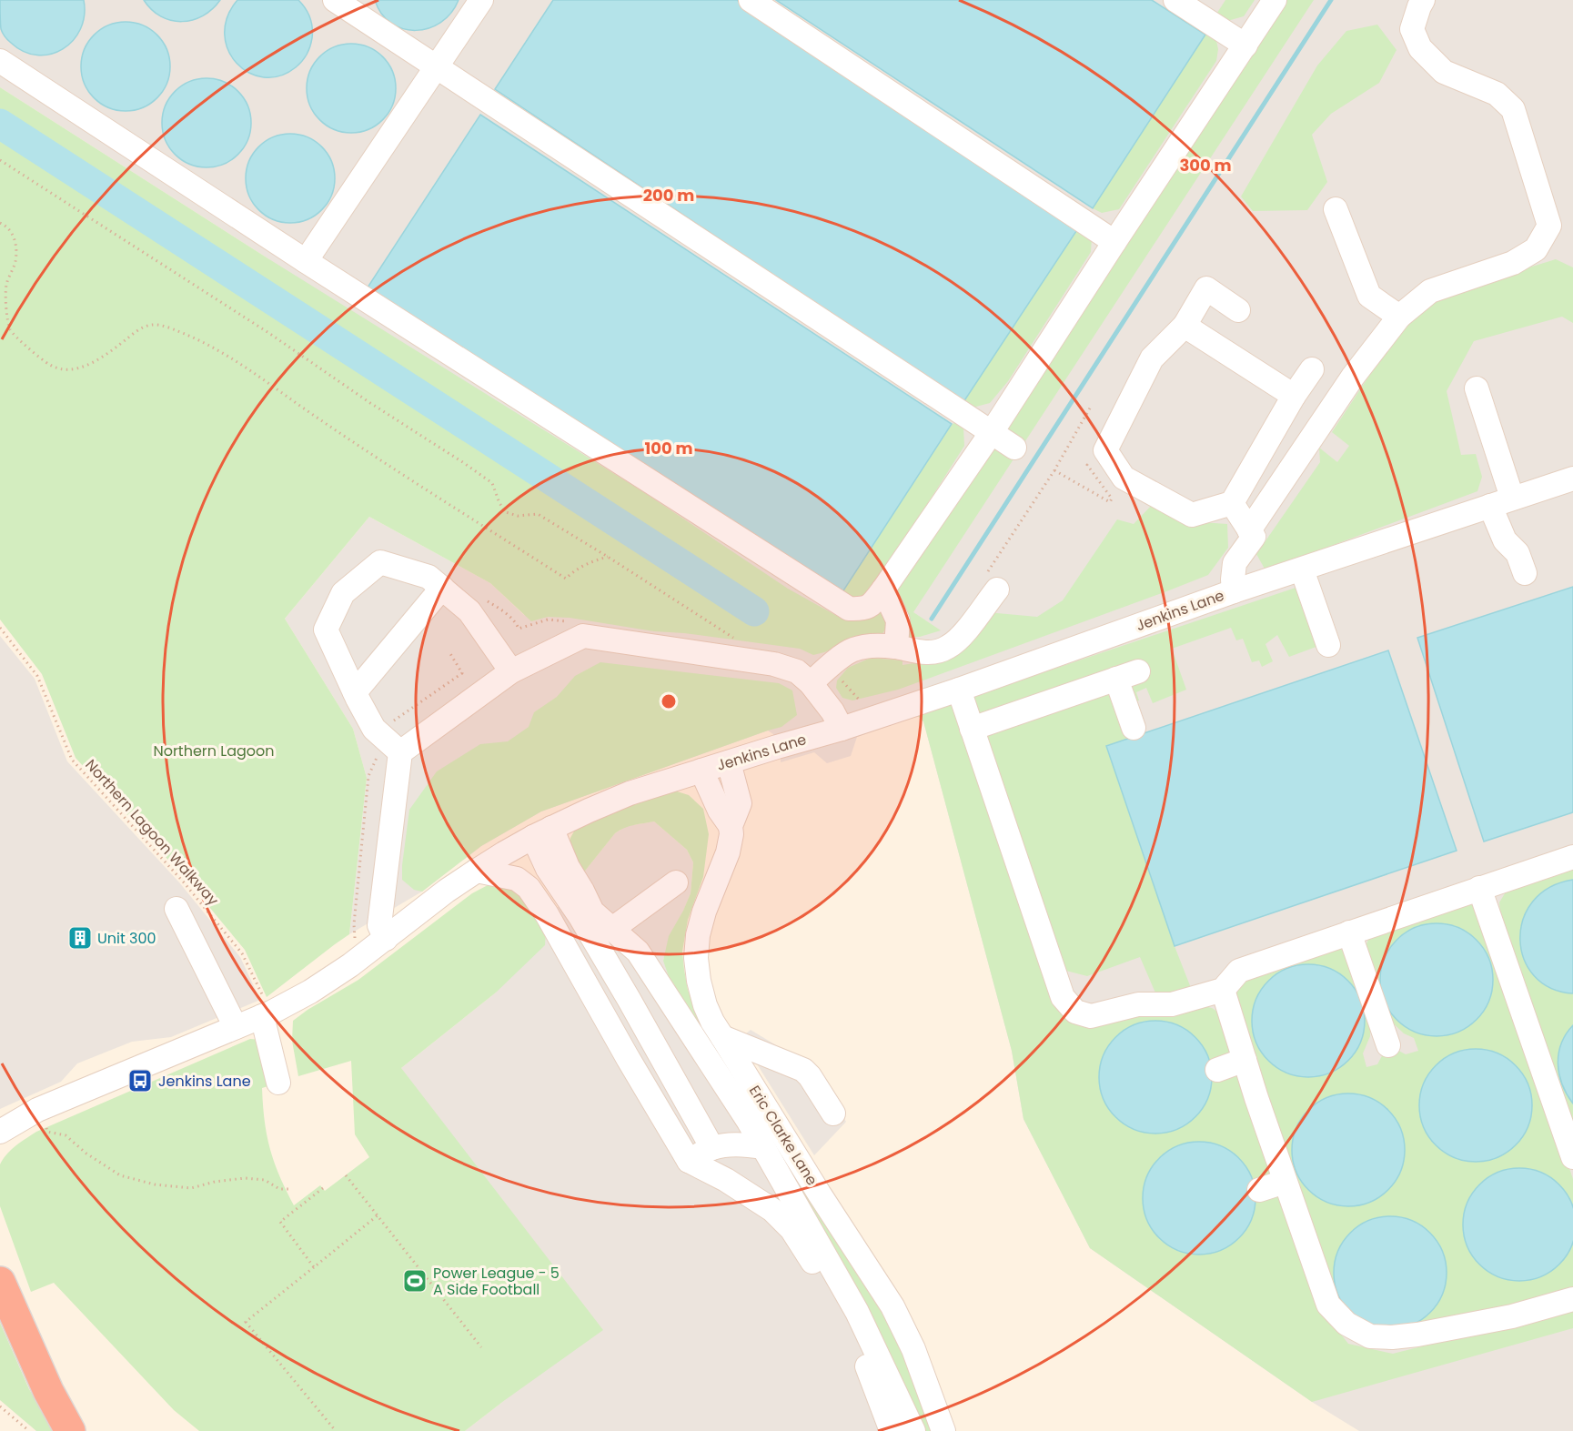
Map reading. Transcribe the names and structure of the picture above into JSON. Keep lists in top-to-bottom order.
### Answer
{
  "streets": {
    "street": ["Jenkins Lane", "Eric Clarke Lane"],
    "path": ["Northern Lagoon Walkway"]
  },
  "crossings": [
    ["Jenkins Lane", "Eric Clarke Lane"]
  ],
  "parks": ["Northern Lagoon"],
  "places": {
    "building": ["Unit 300"],
    "bus stop": ["Jenkins Lane"],
    "sports": ["Power League - 5 A Side Football"]
  },
  "rings": ["300 m", "200 m", "100 m"]
}
